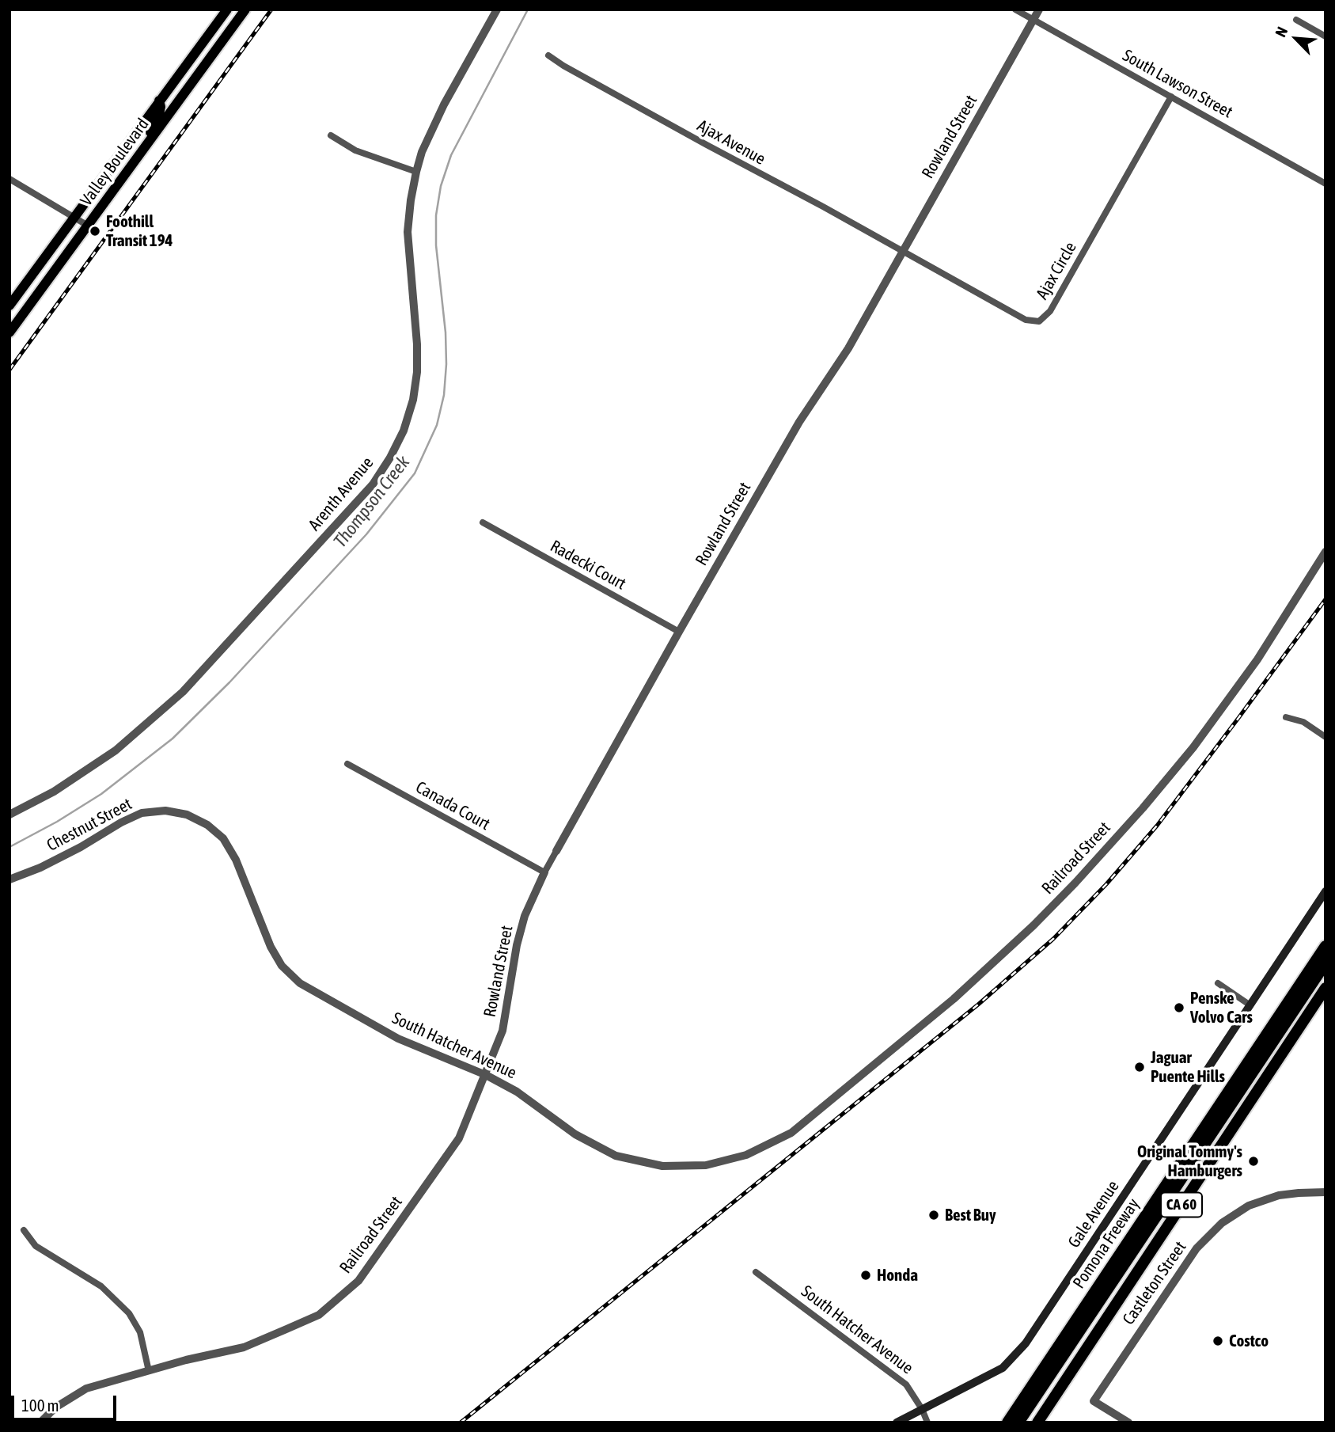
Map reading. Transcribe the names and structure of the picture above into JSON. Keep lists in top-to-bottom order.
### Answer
{
  "streets": {
    "highway": ["CA 60", "Pomona Freeway"],
    "main road": ["Valley Boulevard", "Gale Avenue"],
    "street": [
      "South Lawson Street",
      "Rowland Street",
      "Ajax Avenue",
      "Ajax Circle",
      "Arenth Avenue",
      "Radecki Court",
      "Canada Court",
      "Chestnut Street",
      "Railroad Street",
      "South Hatcher Avenue",
      "Castleton Street"
    ]
  },
  "crossings": [
    ["South Lawson Street", "Rowland Street"],
    ["South Lawson Street", "Ajax Circle"],
    ["Rowland Street", "Ajax Avenue"],
    ["Rowland Street", "Ajax Circle"],
    ["Rowland Street", "Radecki Court"],
    ["Rowland Street", "Canada Court"],
    ["Rowland Street", "Railroad Street"],
    ["Rowland Street", "South Hatcher Avenue"],
    ["Ajax Avenue", "Ajax Circle"],
    ["Chestnut Street", "South Hatcher Avenue"],
    ["Railroad Street", "South Hatcher Avenue"],
    ["South Hatcher Avenue", "Gale Avenue"]
  ],
  "water": ["Thompson Creek"],
  "places": [
    "Foothill Transit 194",
    "Penske Volvo Cars",
    "Jaguar Puente Hills",
    "Original Tommy's Hamburgers",
    "Best Buy",
    "Honda",
    "Costco"
  ],
  "scale_bar": "100 m",
  "north": "top left"
}
